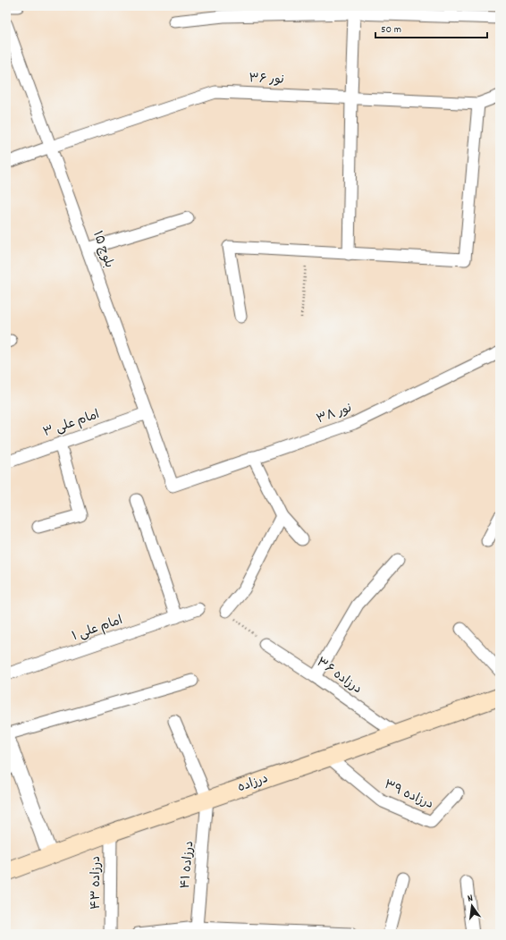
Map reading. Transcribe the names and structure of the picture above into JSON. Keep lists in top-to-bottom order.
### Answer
{
  "streets": {
    "main road": ["درزاده"],
    "street": [
      "نور ۳۶",
      "بلوچ ۱۵",
      "نور ۳۸",
      "امام علی ۳",
      "امام علی ۱",
      "درزاده ۳۶",
      "درزاده ۳۹",
      "درزاده ۴۱",
      "درزاده ۴۳"
    ]
  },
  "crossings": [
    ["نور ۳۶", "بلوچ ۱۵"],
    ["بلوچ ۱۵", "نور ۳۸"],
    ["بلوچ ۱۵", "امام علی ۳"],
    ["درزاده ۳۶", "درزاده"],
    ["درزاده", "درزاده ۳۹"],
    ["درزاده", "درزاده ۴۱"],
    ["درزاده", "درزاده ۴۳"]
  ],
  "scale_bar": "50 m",
  "north": "top"
}
